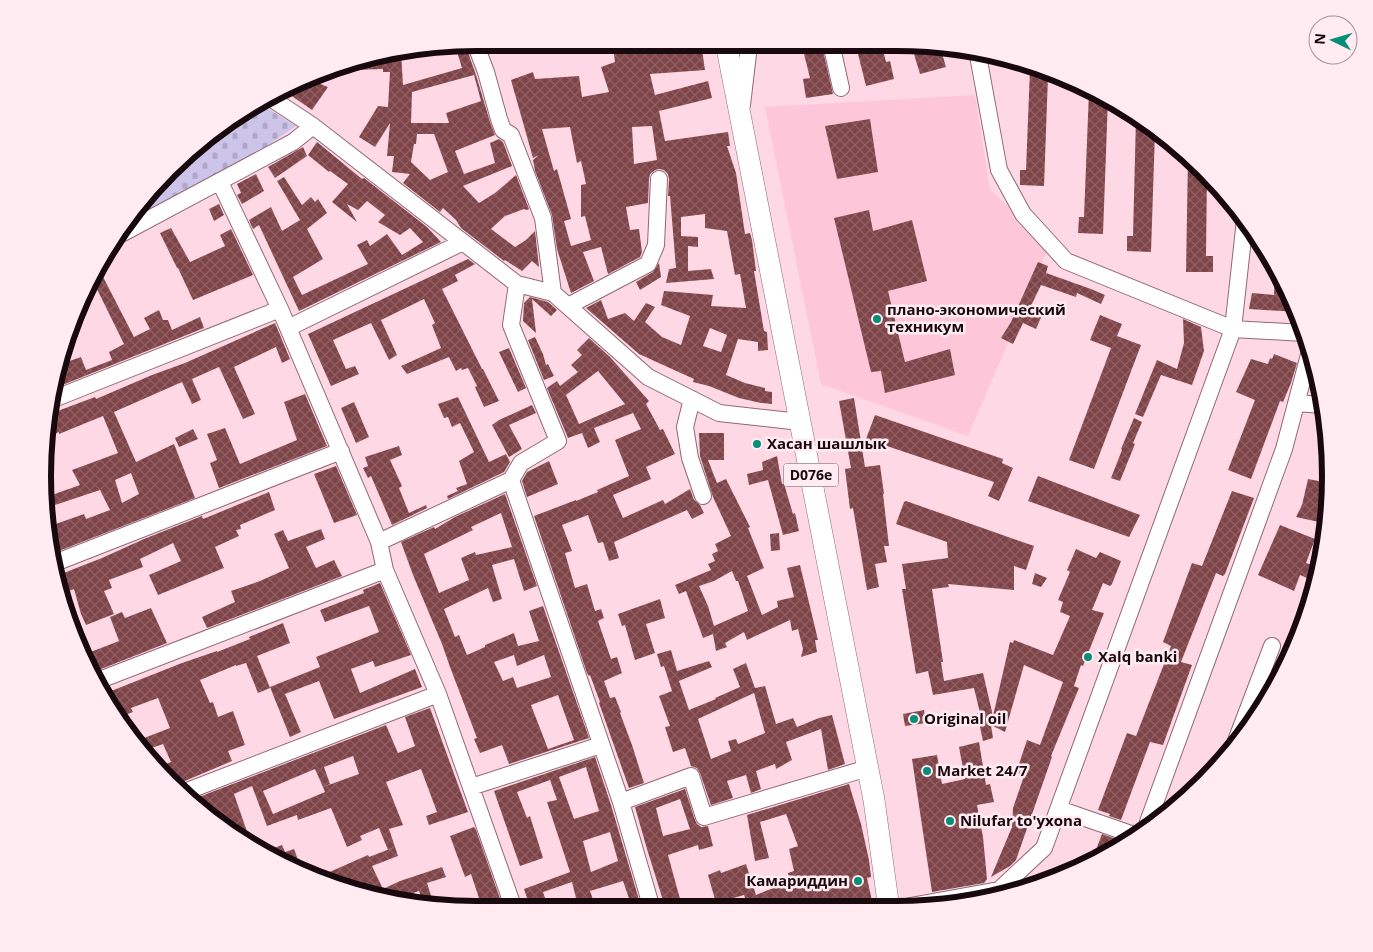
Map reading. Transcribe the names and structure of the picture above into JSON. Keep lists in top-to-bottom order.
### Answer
{
  "streets": {
    "main road": ["D076e"]
  },
  "places": [
    "плано-экономический техникум",
    "Хасан шашлык",
    "Xalq banki",
    "Original oil",
    "Market 24/7",
    "Nilufar to'yxona",
    "Камариддин"
  ],
  "north": "left"
}
